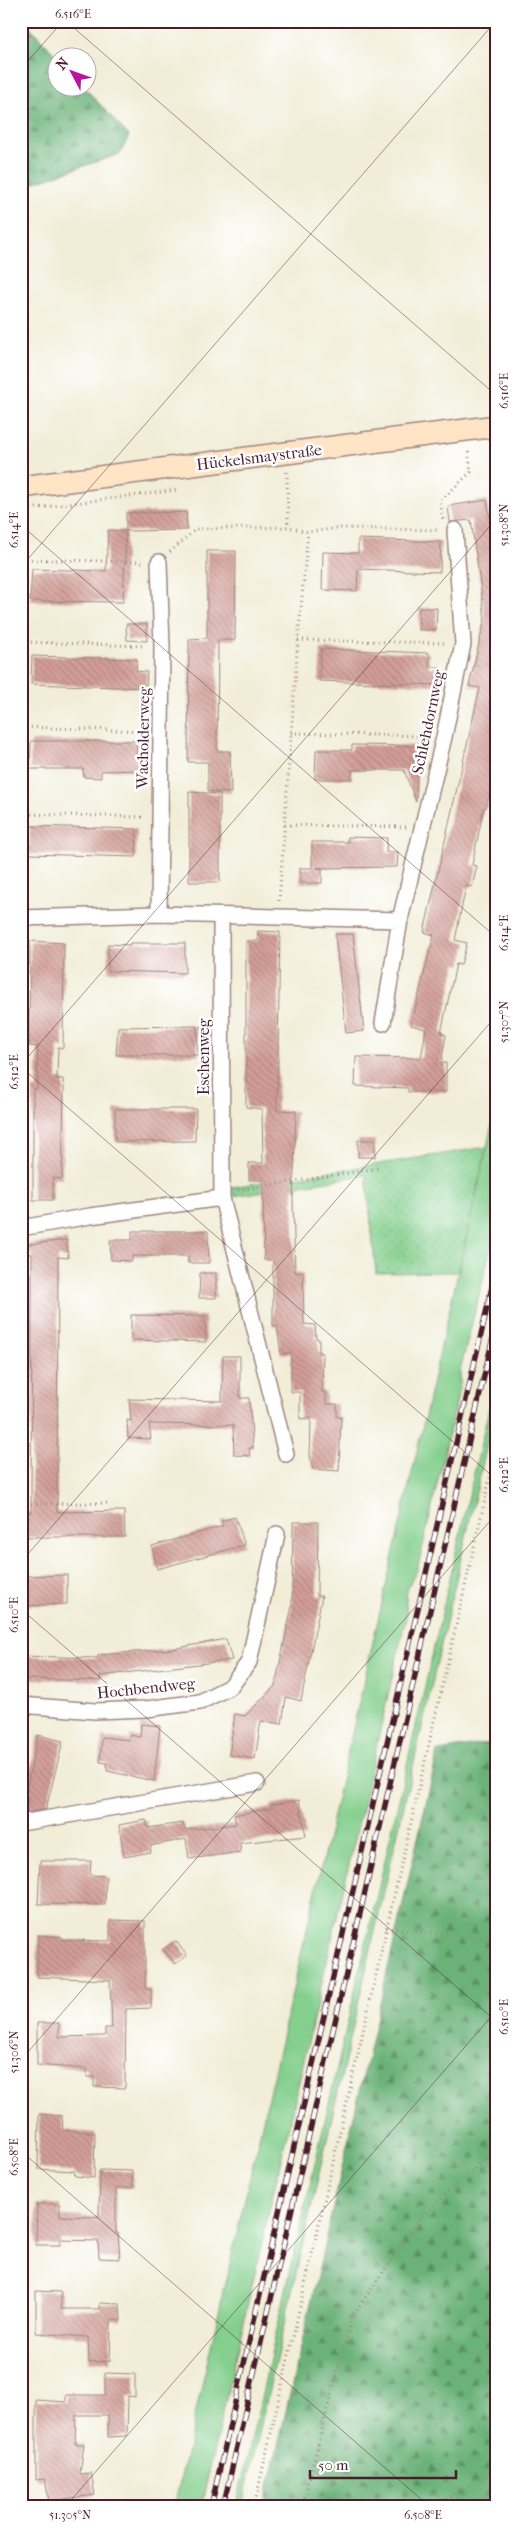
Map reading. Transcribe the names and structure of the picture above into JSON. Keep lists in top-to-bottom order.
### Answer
{
  "streets": {
    "main road": ["Hückelsmaystraße"],
    "street": [
      "Schlehdornweg",
      "Wacholderweg",
      "Eschenweg",
      "Hochbendweg"
    ]
  },
  "scale_bar": "50 m",
  "north": "top left",
  "coordinates": [
    "6.516°E",
    "51.308°N",
    "6.514°E",
    "51.307°N",
    "6.512°E",
    "6.510°E",
    "51.306°N",
    "6.508°E",
    "51.305°N"
  ]
}
